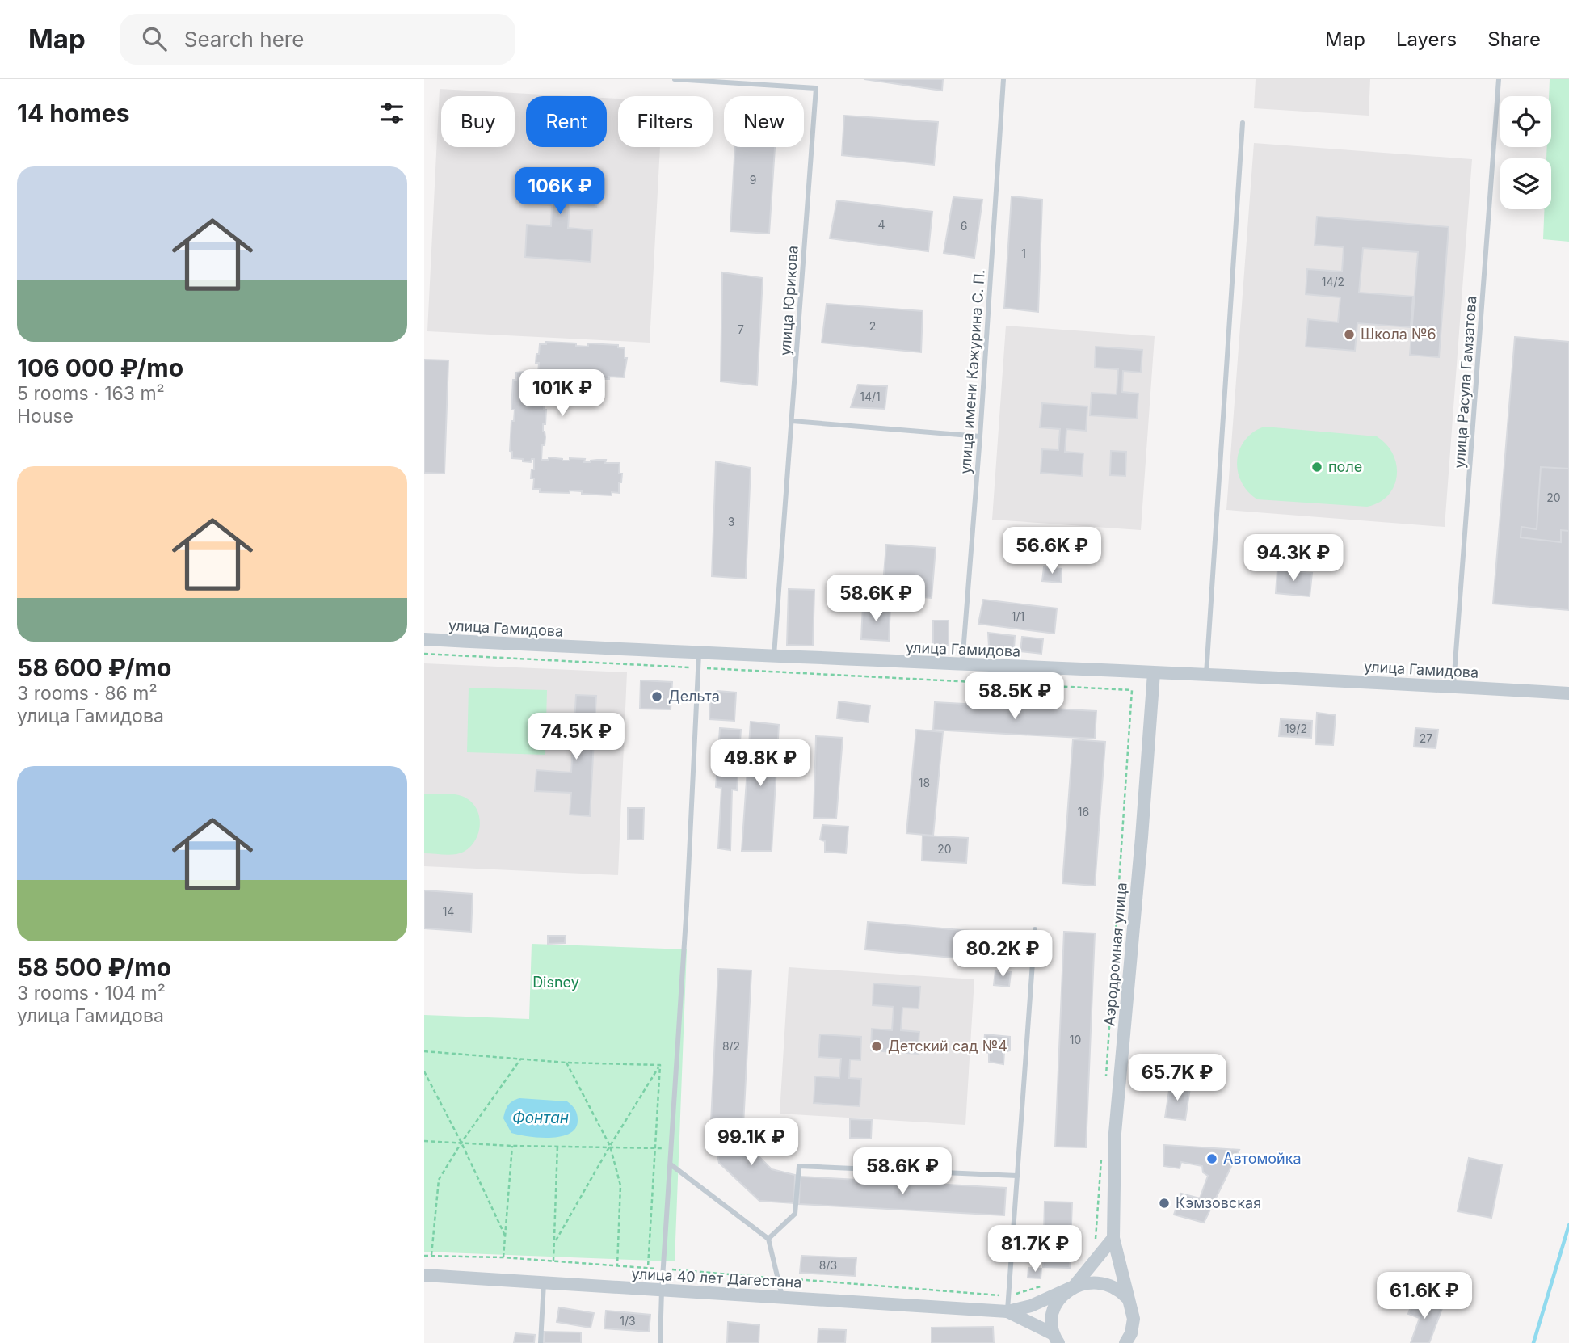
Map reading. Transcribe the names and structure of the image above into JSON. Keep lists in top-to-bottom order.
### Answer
{
  "streets": {
    "street": ["улица Гамидова", "Аэродромная улица", "улица 40 лет Дагестана"],
    "lane": ["улица Юрикова", "улица имени Кажурина С. П.", "улица Расула Гамзатова"]
  },
  "crossings": [
    ["улица Юрикова", "улица Гамидова"],
    ["улица имени Кажурина С. П.", "улица Гамидова"],
    ["улица Расула Гамзатова", "улица Гамидова"],
    ["улица Гамидова", "Аэродромная улица"]
  ],
  "water": ["Фонтан"],
  "parks": ["Disney"],
  "places": [
    "Школа №6",
    "поле",
    "Дельта",
    "Детский сад №4",
    "Автомойка",
    "Кэмзовская"
  ],
  "house_numbers": [
    "9",
    "4",
    "6",
    "1",
    "14/2",
    "2",
    "7",
    "14/1",
    "20",
    "3",
    "1/1",
    "19/2",
    "27",
    "18",
    "16",
    "20",
    "14",
    "10",
    "8/2",
    "8/3",
    "1/3"
  ],
  "page": {
    "header": "Map",
    "search": "Search here",
    "nav": ["Map", "Layers", "Share"],
    "heading": "14 homes",
    "chip": [
      "Buy",
      "Rent",
      "Filters",
      "New"
    ],
    "list": [
      {
        "name": "106 000 ₽/mo",
        "note": "5 rooms · 163 m² · House"
      },
      {
        "name": "58 600 ₽/mo",
        "note": "3 rooms · 86 m² · улица Гамидова"
      },
      {
        "name": "58 500 ₽/mo",
        "note": "3 rooms · 104 m² · улица Гамидова"
      }
    ],
    "price": [
      "106K ₽",
      "101K ₽",
      "56.6K ₽",
      "94.3K ₽",
      "58.6K ₽",
      "58.5K ₽",
      "74.5K ₽",
      "49.8K ₽",
      "80.2K ₽",
      "65.7K ₽",
      "99.1K ₽",
      "58.6K ₽",
      "81.7K ₽",
      "61.6K ₽"
    ]
  }
}
